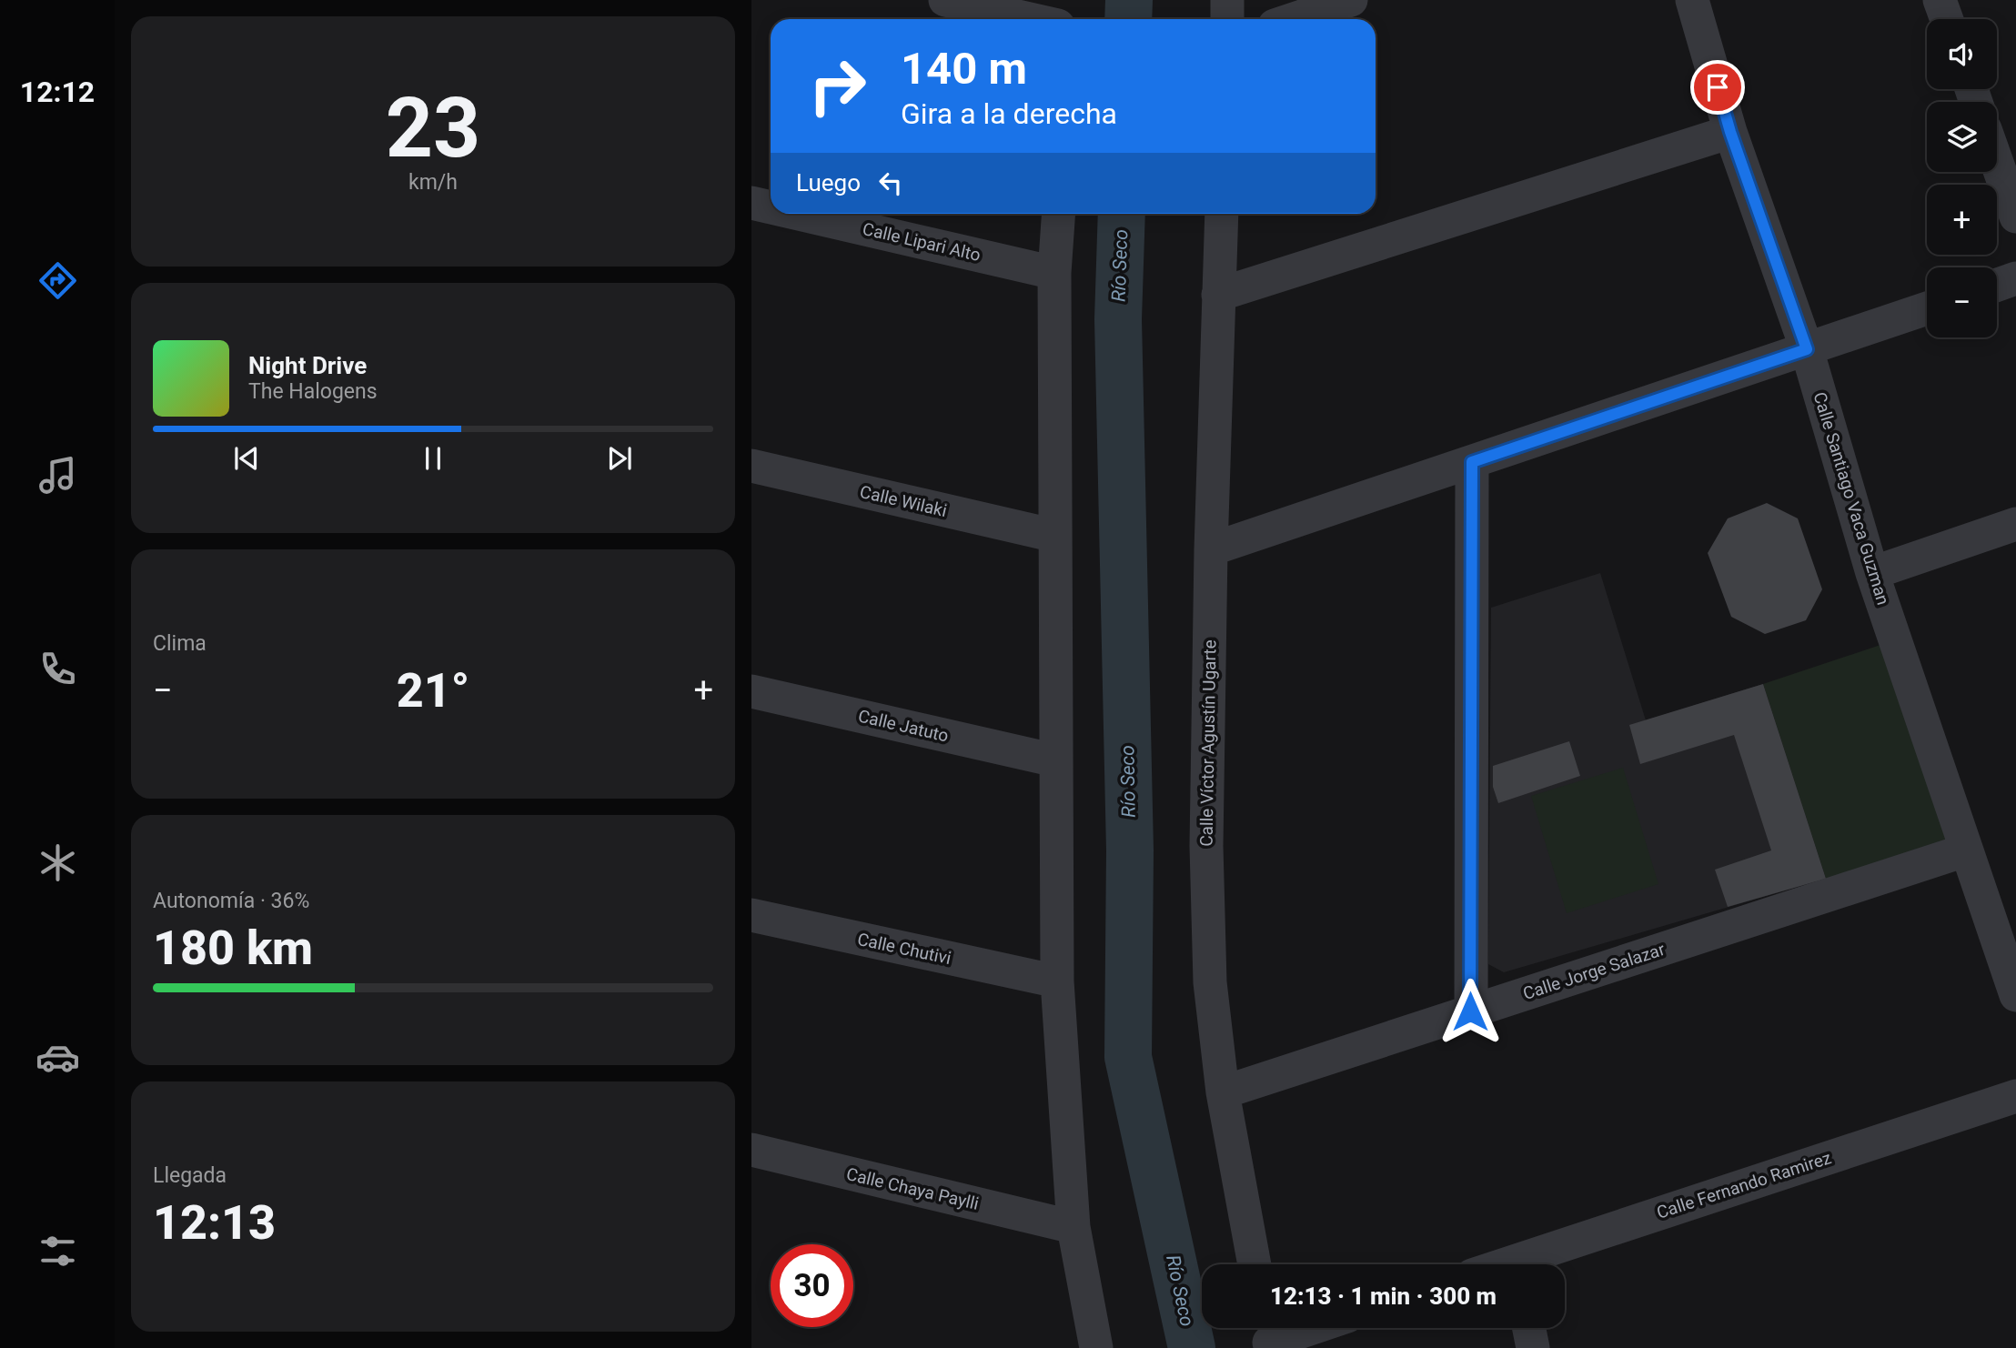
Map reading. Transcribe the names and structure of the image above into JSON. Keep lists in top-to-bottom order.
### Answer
{
  "streets": {
    "street": [
      "Calle Lipari Alto",
      "Calle Santiago Vaca Guzman",
      "Calle Wilaki",
      "Calle Jatuto",
      "Calle Víctor Agustín Ugarte",
      "Calle Chutivi",
      "Calle Jorge Salazar",
      "Calle Fernando Ramirez",
      "Calle Chaya Paylli"
    ]
  },
  "crossings": [
    ["Calle Santiago Vaca Guzman", "Calle Jorge Salazar"],
    ["Calle Víctor Agustín Ugarte", "Calle Jorge Salazar"]
  ],
  "water": ["Río Seco"],
  "page": {
    "tabs": "12:12",
    "tile": [
      ["23", "km/h"],
      "Clima",
      ["Autonomía · 36%", "180 km"],
      ["Llegada", "12:13"]
    ],
    "map_buttons": ["+", "−"],
    "turn": ["140 m", "Gira a la derecha"],
    "then": "Luego",
    "song": ["Night Drive", "The Halogens"],
    "heat": ["−", "21°", "+"],
    "limit": "30",
    "trip": "12:13 · 1 min · 300 m"
  }
}
